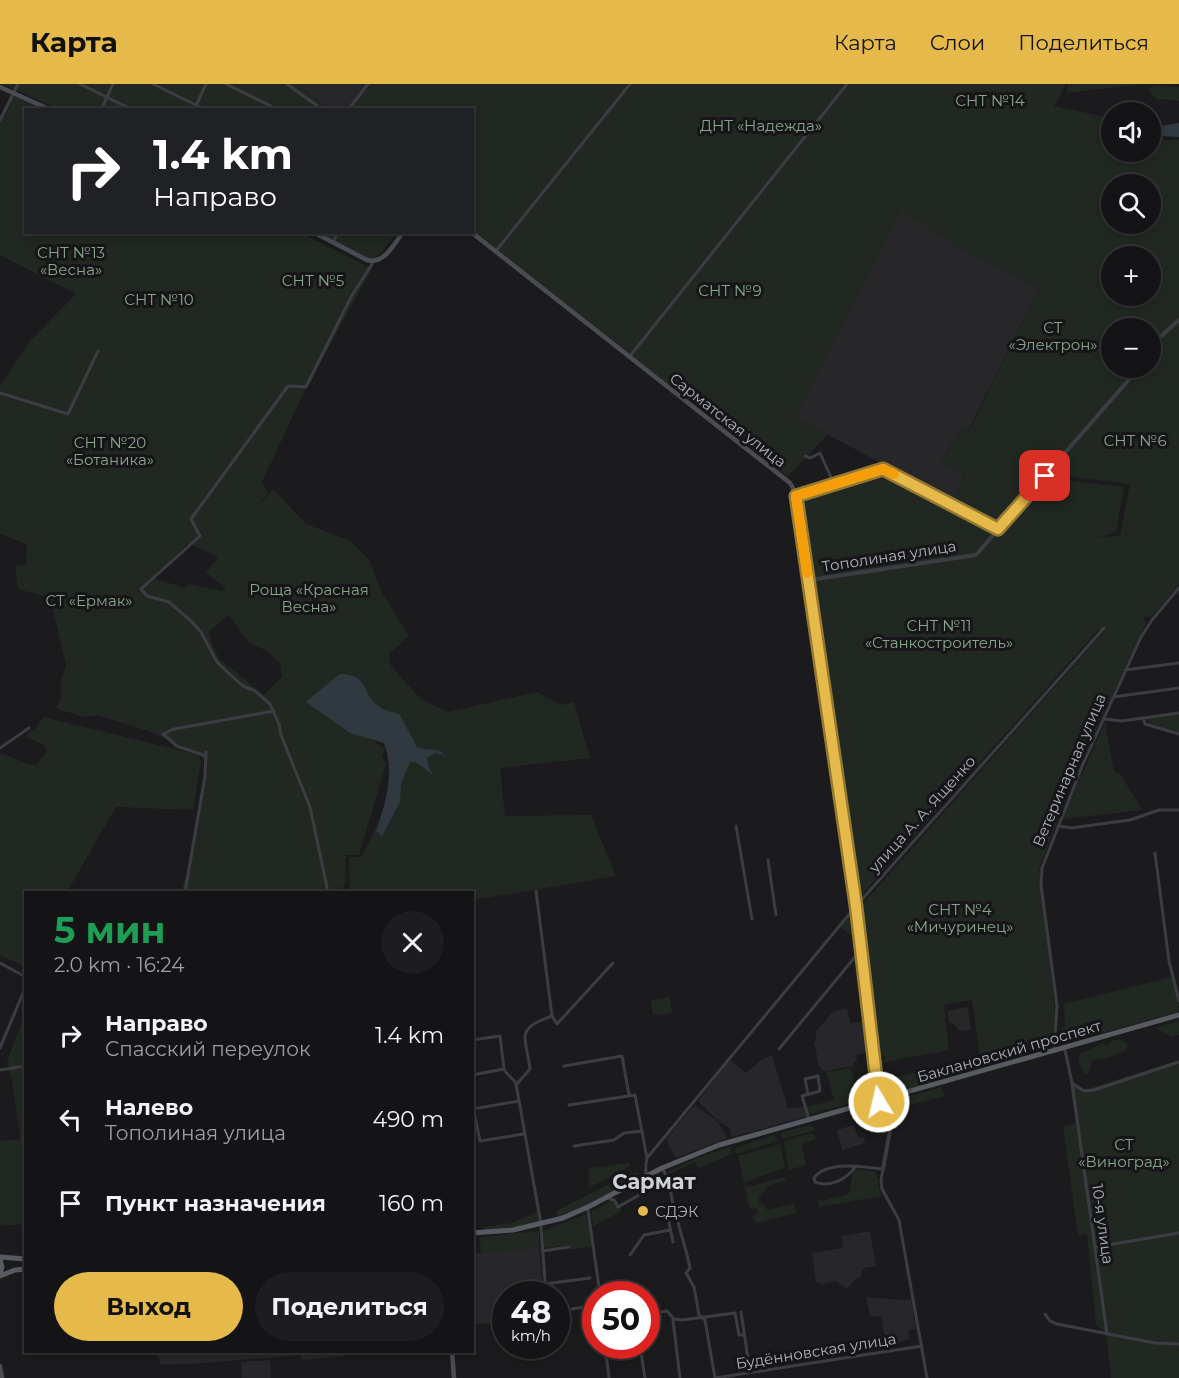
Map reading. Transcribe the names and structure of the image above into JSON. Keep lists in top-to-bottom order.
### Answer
{
  "streets": {
    "main road": ["Сарматская улица", "Баклановский проспект"],
    "street": [
      "Тополиная улица",
      "Ветеринарная улица",
      "улица А. А. Ященко",
      "10-я улица",
      "Будённовская улица"
    ]
  },
  "crossings": [
    ["Ветеринарная улица", "Баклановский проспект"],
    ["Баклановский проспект", "10-я улица"]
  ],
  "districts": ["Сармат"],
  "parks": [
    "СНТ №14",
    "ДНТ «Надежда»",
    "СНТ №13 «Весна»",
    "СНТ №5",
    "СНТ №9",
    "СНТ №10",
    "СТ «Электрон»",
    "СНТ №6",
    "СНТ №20 «Ботаника»",
    "Роща «Красная Весна»",
    "СТ «Ермак»",
    "СНТ №11 «Станкостроитель»",
    "СНТ №4 «Мичуринец»",
    "СТ «Виноград»"
  ],
  "places": ["СДЭК"],
  "page": {
    "header": "Карта",
    "nav": ["Карта", "Слои", "Поделиться"],
    "map_buttons": ["+", "−"],
    "turn": ["1.4 km", "Направо"],
    "heading": ["5 мин", "2.0 km · 16:24"],
    "list": [
      {
        "name": "Направо",
        "note": "Спасский переулок",
        "value": "1.4 km"
      },
      {
        "name": "Налево",
        "note": "Тополиная улица",
        "value": "490 m"
      },
      {
        "name": "Пункт назначения",
        "value": "160 m"
      }
    ],
    "buttons": ["Выход", "Поделиться"],
    "speed": "48 km/h",
    "limit": "50"
  }
}
